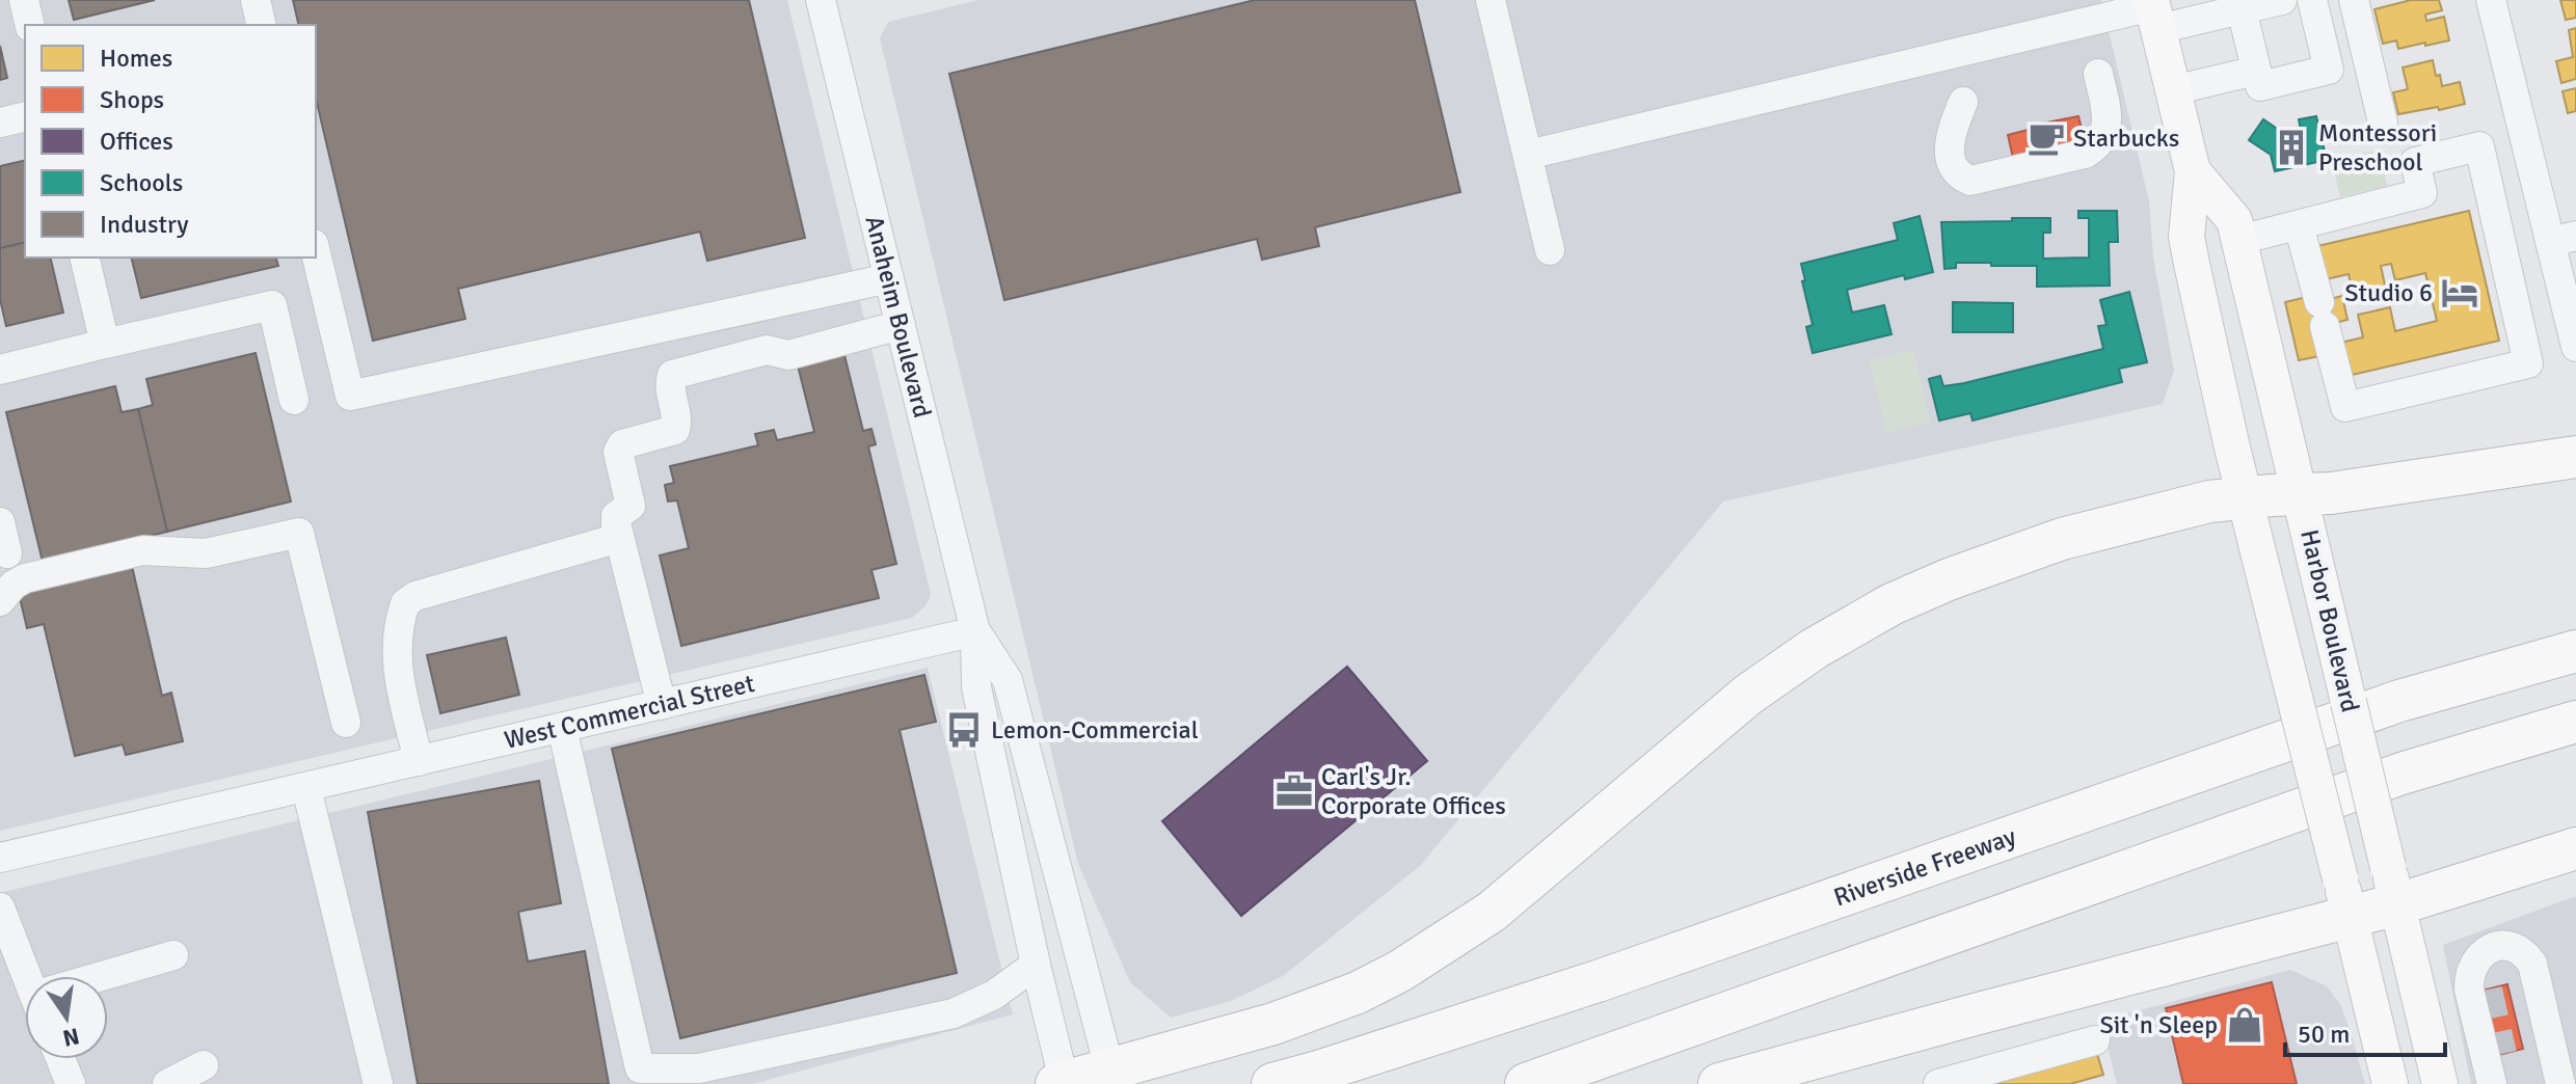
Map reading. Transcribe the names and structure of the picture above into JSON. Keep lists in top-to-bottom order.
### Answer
{
  "streets": {
    "highway": ["Riverside Freeway"],
    "main road": ["Harbor Boulevard"],
    "street": ["Anaheim Boulevard", "West Commercial Street"]
  },
  "crossings": [
    ["Anaheim Boulevard", "West Commercial Street"]
  ],
  "places": {
    "cafe": ["Starbucks"],
    "building": ["Montessori Preschool"],
    "hotel": ["Studio 6"],
    "bus stop": ["Lemon-Commercial"],
    "office": ["Carl's Jr. Corporate Offices"],
    "shop": ["Sit 'n Sleep"]
  },
  "legend": [
    "Homes",
    "Shops",
    "Offices",
    "Schools",
    "Industry"
  ],
  "scale_bar": "50 m",
  "north": "bottom"
}
